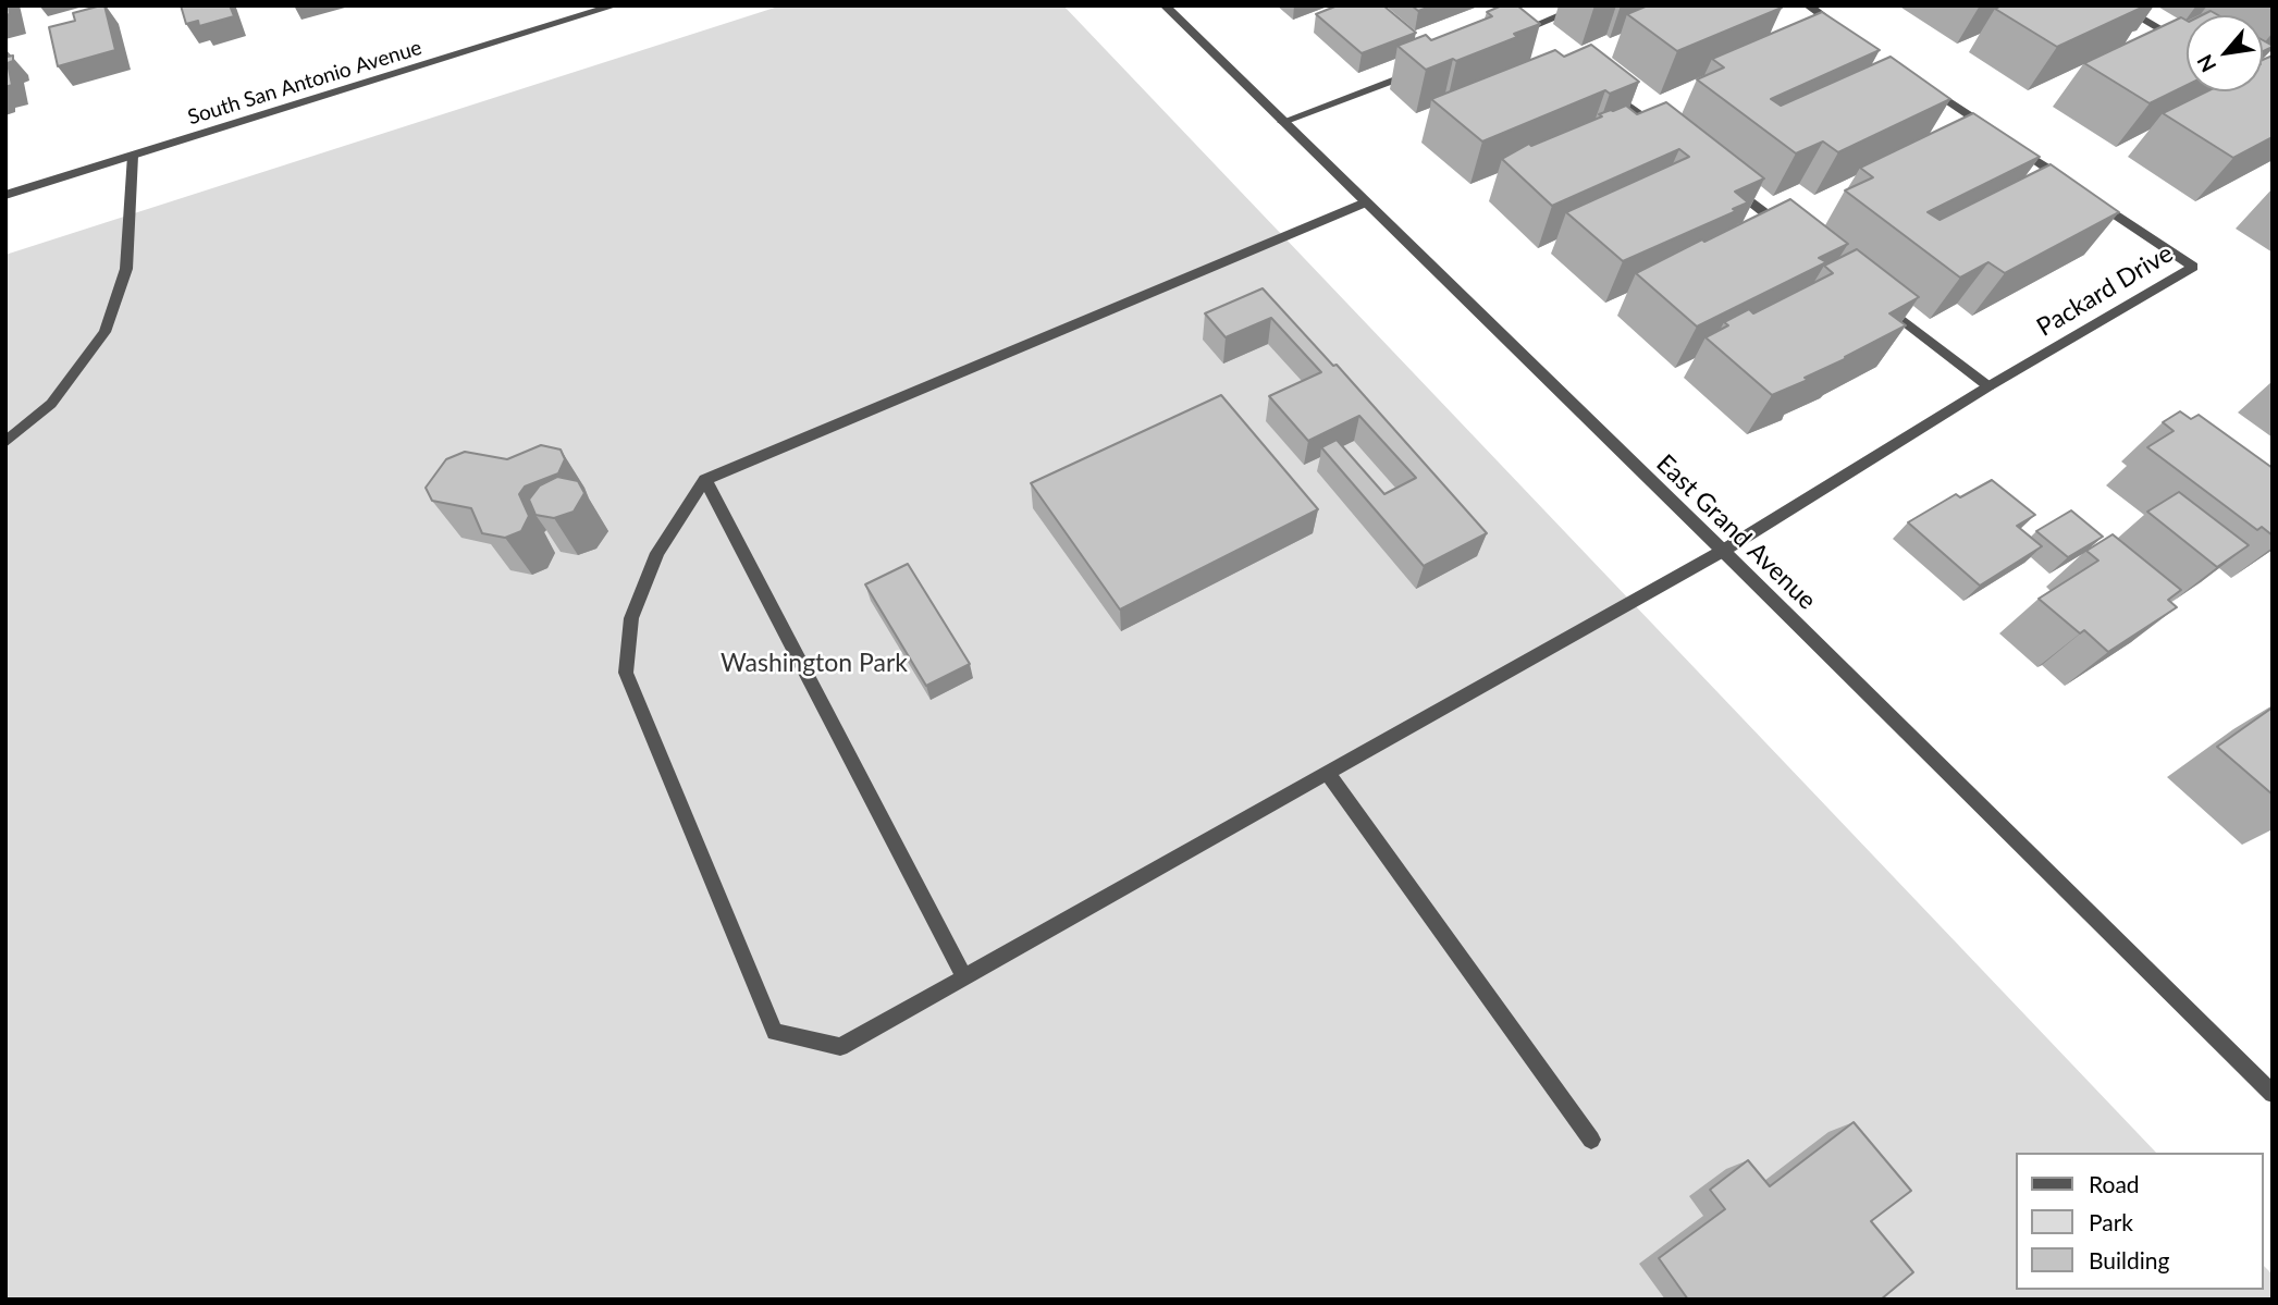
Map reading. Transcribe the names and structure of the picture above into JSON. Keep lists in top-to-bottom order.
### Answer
{
  "streets": {
    "street": ["South San Antonio Avenue", "Packard Drive", "East Grand Avenue"]
  },
  "crossings": [
    ["Packard Drive", "East Grand Avenue"]
  ],
  "parks": ["Washington Park"],
  "legend": ["Road", "Park", "Building"],
  "north": "bottom left"
}
